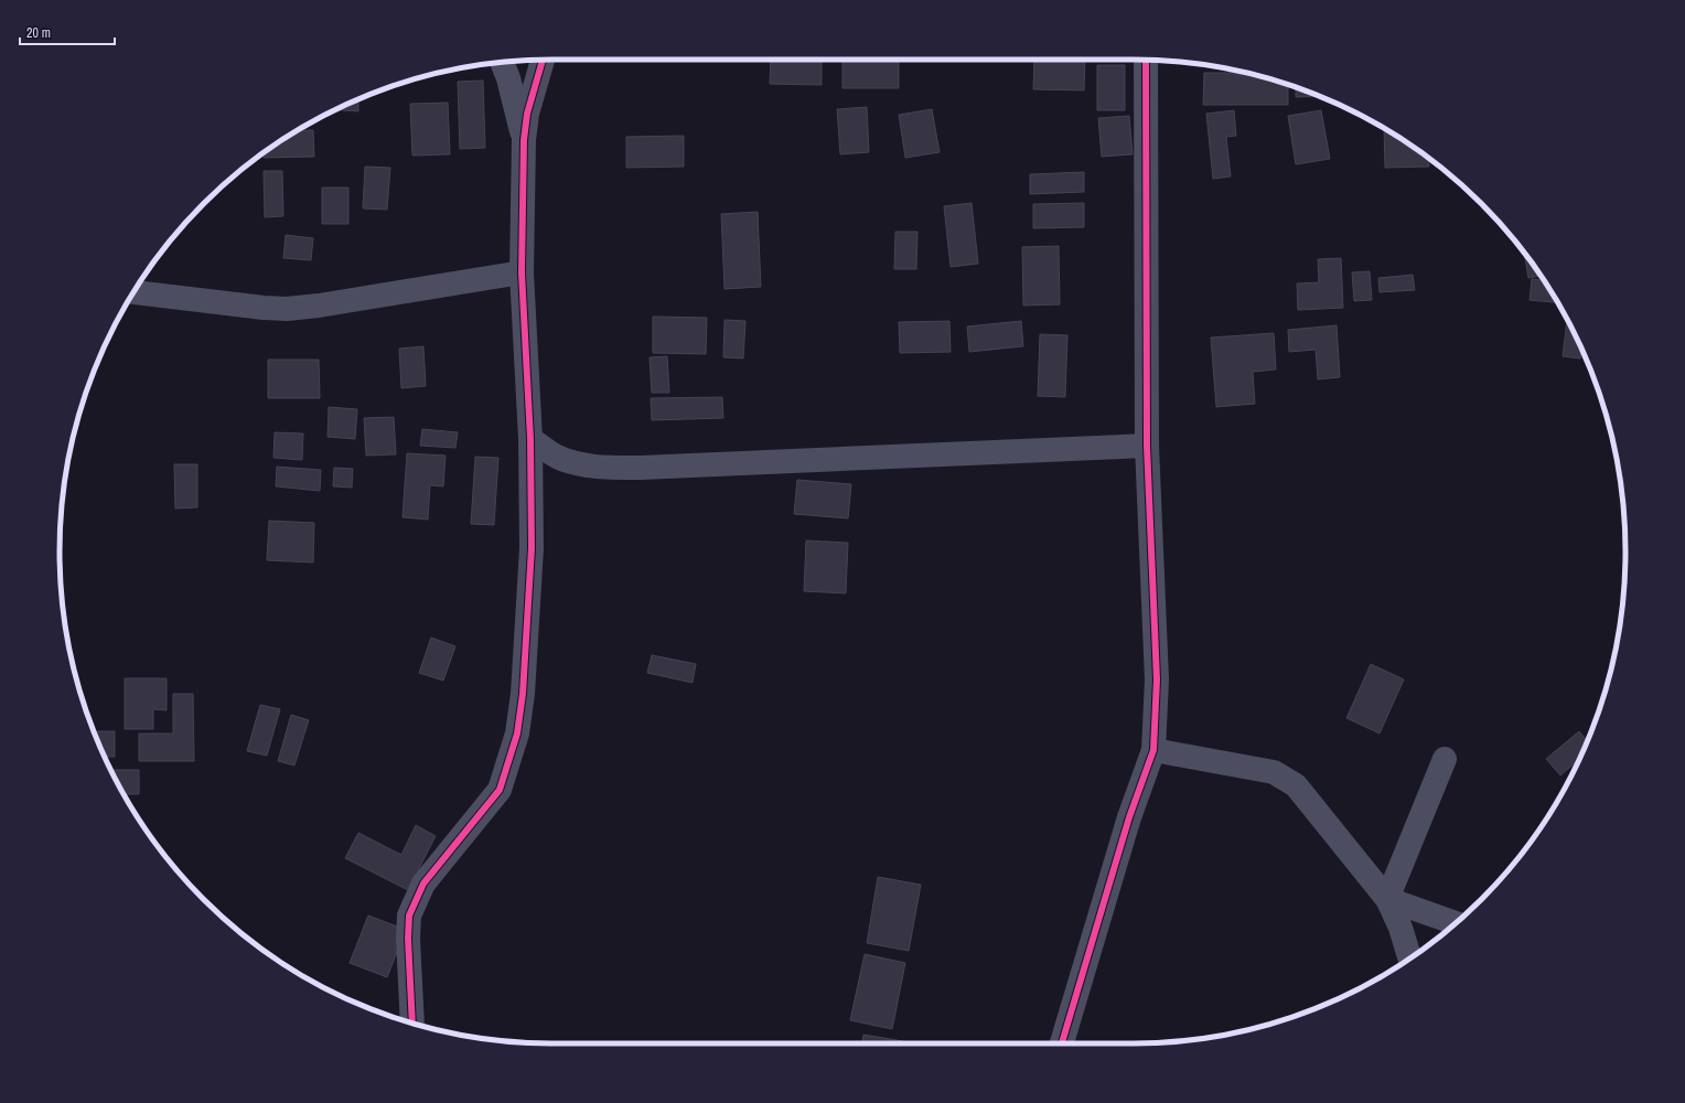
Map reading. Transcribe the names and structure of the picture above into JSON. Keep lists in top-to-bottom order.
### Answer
{
  "scale_bar": "20 m"
}
